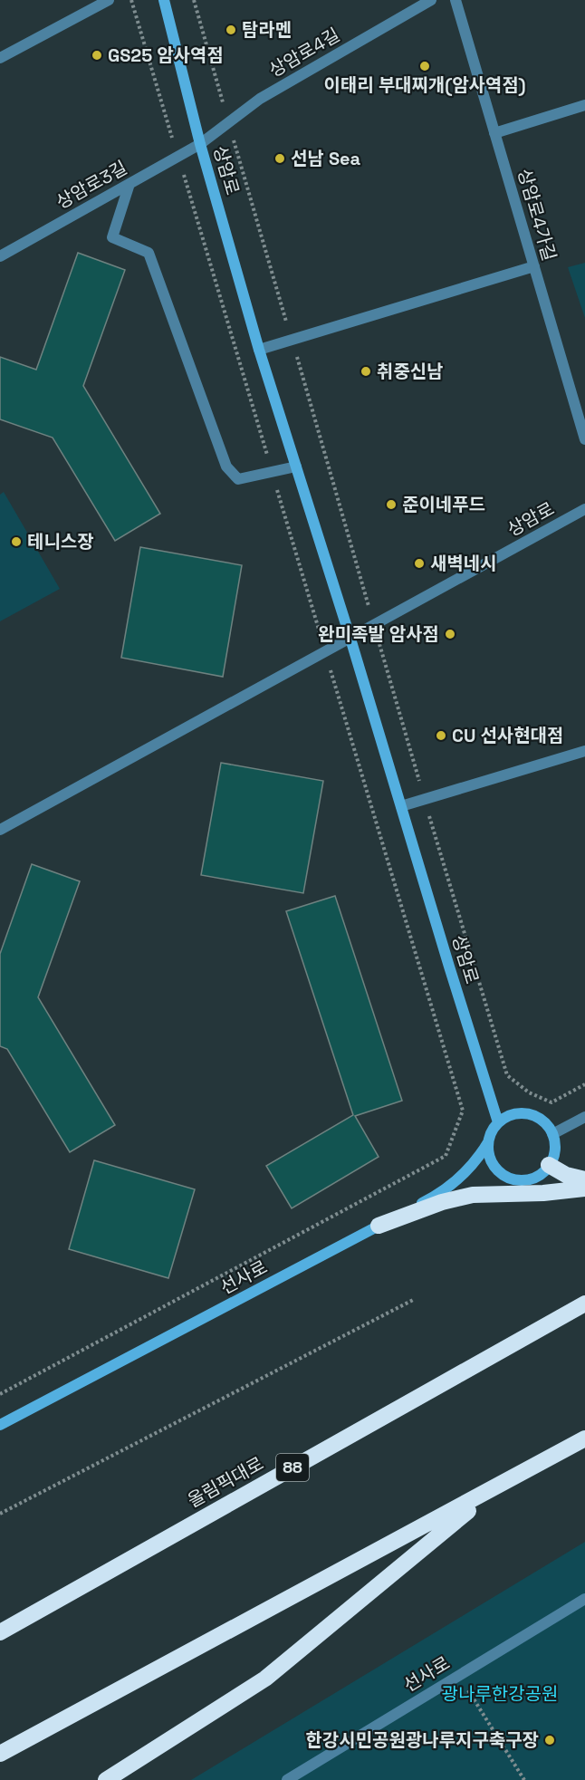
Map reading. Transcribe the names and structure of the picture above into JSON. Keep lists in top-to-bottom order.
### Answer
{
  "streets": {
    "highway": ["88", "올림픽대로"],
    "street": [
      "상암로4길",
      "상암로",
      "상암로3길",
      "상암로4가길",
      "선사로"
    ]
  },
  "crossings": [
    ["상암로4길", "상암로"],
    ["상암로4길", "상암로3길"],
    ["상암로", "상암로3길"],
    ["상암로", "선사로"]
  ],
  "parks": ["광나루한강공원"],
  "places": [
    "탐라멘",
    "GS25 암사역점",
    "이태리 부대찌개(암사역점)",
    "선남 Sea",
    "취중신남",
    "준이네푸드",
    "테니스장",
    "새벽네시",
    "완미족발 암사점",
    "CU 선사현대점",
    "한강시민공원광나루지구축구장"
  ]
}
